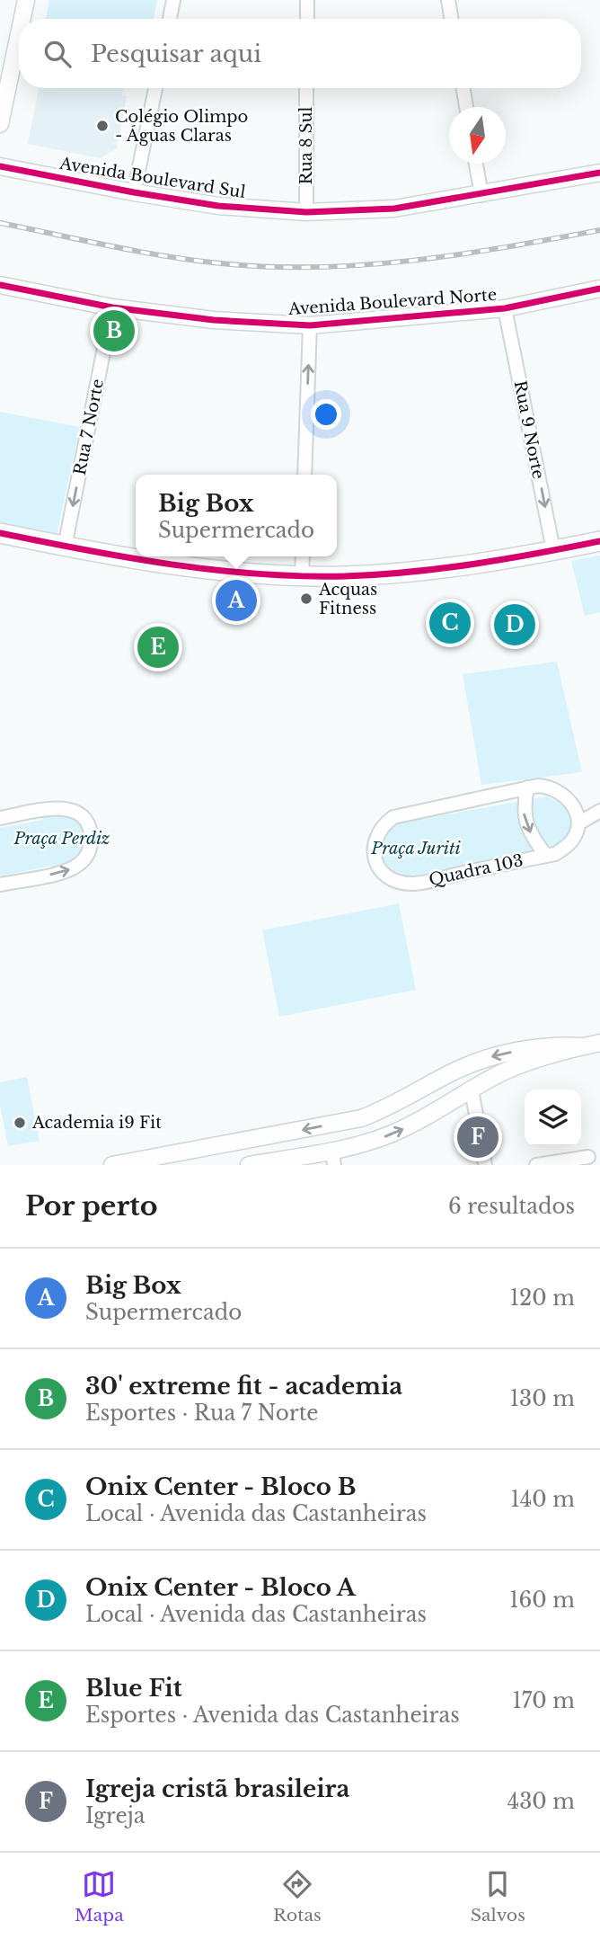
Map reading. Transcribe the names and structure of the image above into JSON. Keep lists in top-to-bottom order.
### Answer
{
  "streets": {
    "street": [
      "Rua 8 Sul",
      "Avenida Boulevard Sul",
      "Avenida Boulevard Norte",
      "Rua 7 Norte",
      "Rua 9 Norte",
      "Quadra 103"
    ]
  },
  "crossings": [
    ["Rua 8 Sul", "Avenida Boulevard Sul"],
    ["Avenida Boulevard Norte", "Rua 7 Norte"],
    ["Avenida Boulevard Norte", "Rua 9 Norte"]
  ],
  "one_way": ["Rua 7 Norte", "Rua 9 Norte"],
  "parks": ["Praça Perdiz", "Praça Juriti"],
  "places": ["Colégio Olimpo - Águas Claras", "Acquas Fitness", "Academia i9 Fit"],
  "north": "bottom",
  "page": {
    "search": "Pesquisar aqui",
    "pins": [
      "B",
      "A",
      "C",
      "D",
      "E",
      "F"
    ],
    "popup": ["Big Box", "Supermercado"],
    "heading": ["Por perto", "6 resultados"],
    "list": [
      {
        "mark": "A",
        "name": "Big Box",
        "note": "Supermercado",
        "value": "120 m"
      },
      {
        "mark": "B",
        "name": "30' extreme fit - academia",
        "note": "Esportes · Rua 7 Norte",
        "value": "130 m"
      },
      {
        "mark": "C",
        "name": "Onix Center - Bloco B",
        "note": "Local · Avenida das Castanheiras",
        "value": "140 m"
      },
      {
        "mark": "D",
        "name": "Onix Center - Bloco A",
        "note": "Local · Avenida das Castanheiras",
        "value": "160 m"
      },
      {
        "mark": "E",
        "name": "Blue Fit",
        "note": "Esportes · Avenida das Castanheiras",
        "value": "170 m"
      },
      {
        "mark": "F",
        "name": "Igreja cristã brasileira",
        "note": "Igreja",
        "value": "430 m"
      }
    ],
    "nav": ["Mapa", "Rotas", "Salvos"]
  }
}
